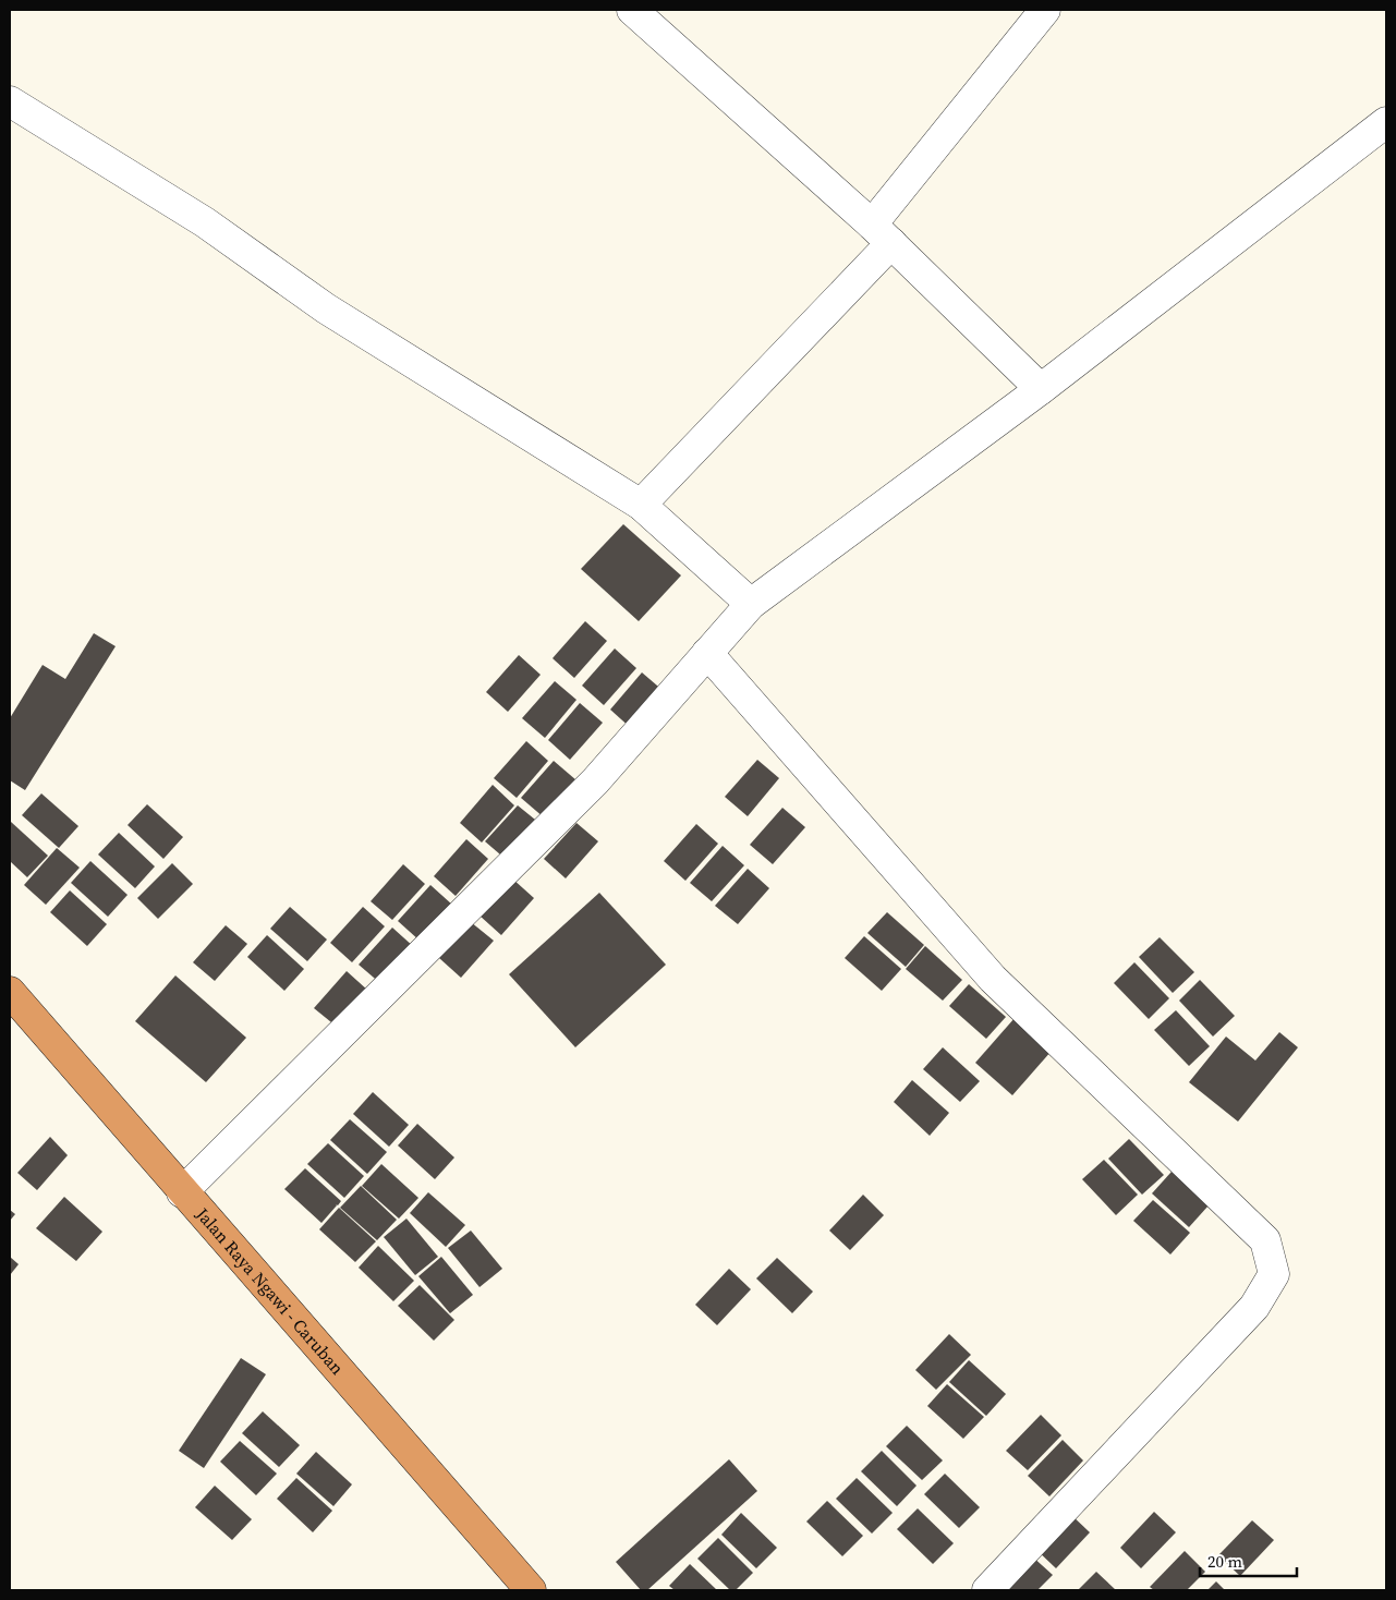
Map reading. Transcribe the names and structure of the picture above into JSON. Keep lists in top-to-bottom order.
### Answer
{
  "streets": {
    "highway": ["Jalan Raya Ngawi - Caruban"]
  },
  "scale_bar": "20 m"
}
